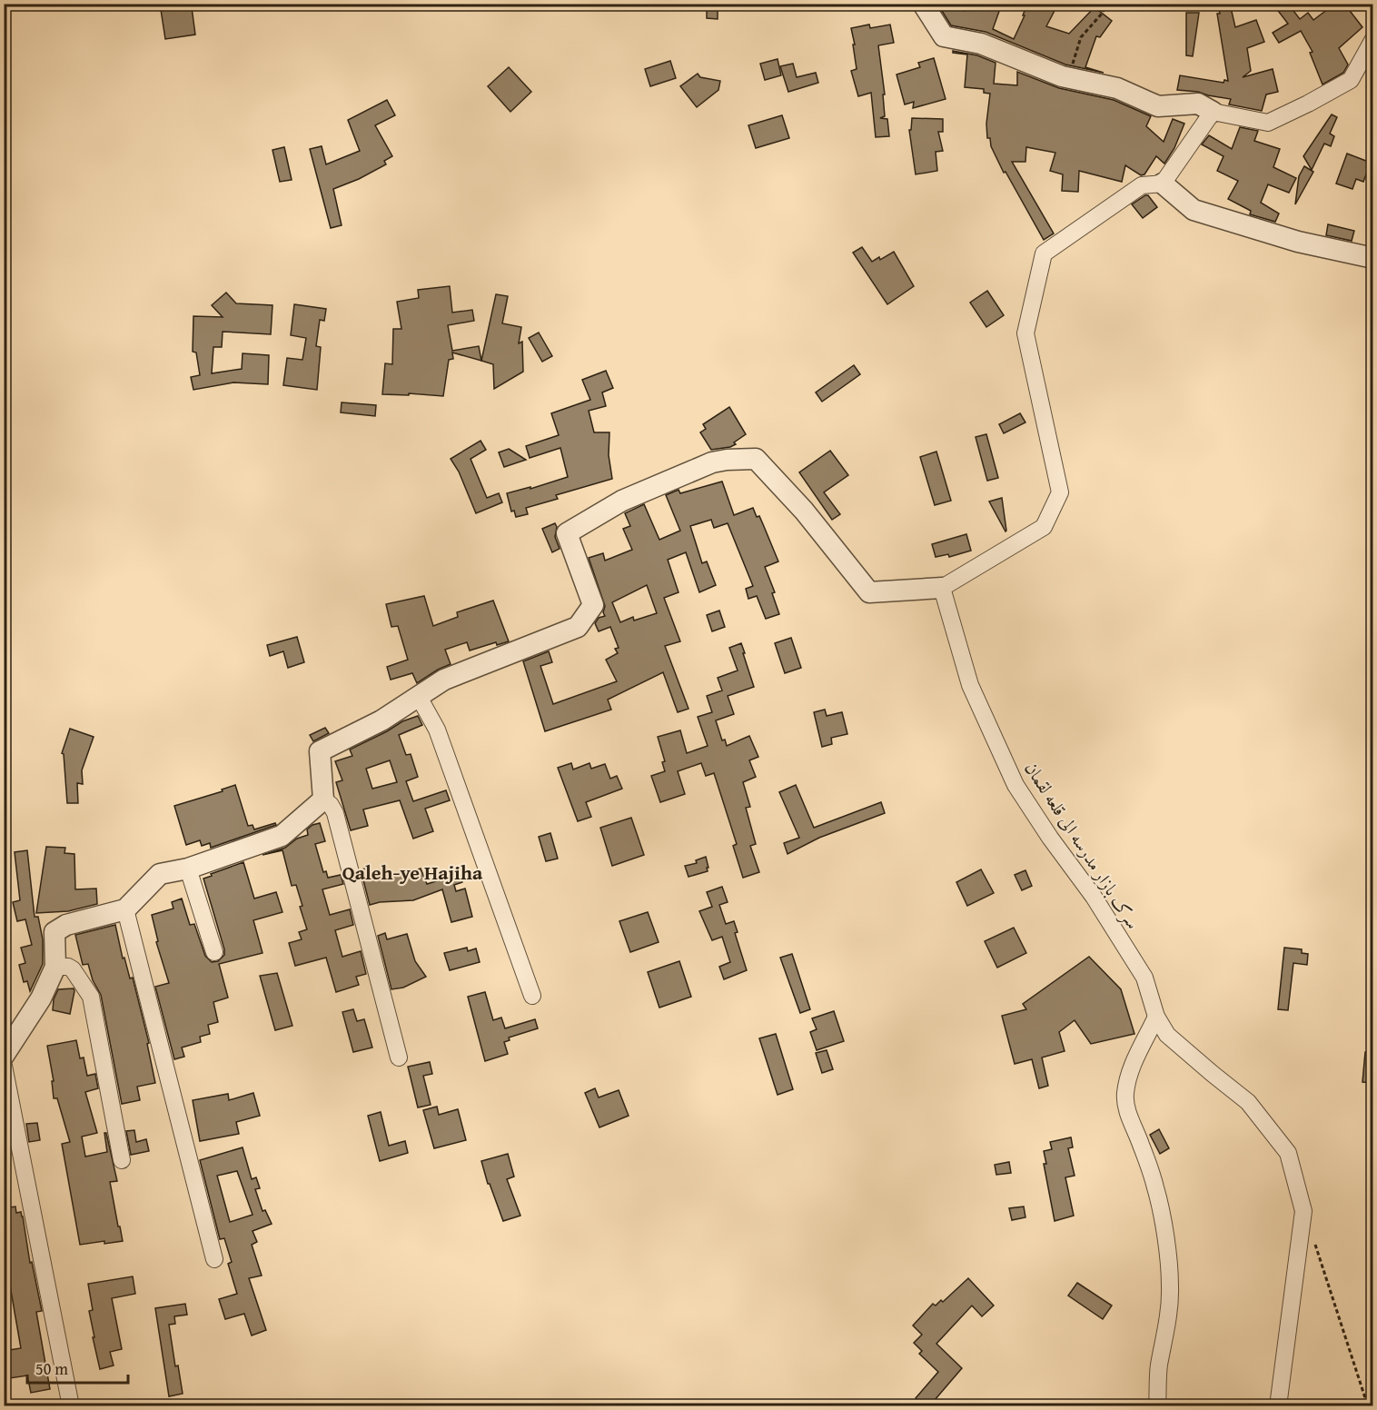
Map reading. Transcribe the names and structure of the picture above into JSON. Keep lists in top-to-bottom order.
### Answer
{
  "streets": {
    "street": ["سرک بازار مدرسه الی قلعه لقمان"]
  },
  "districts": ["Qaleh-ye Hajiha"],
  "scale_bar": "50 m"
}
